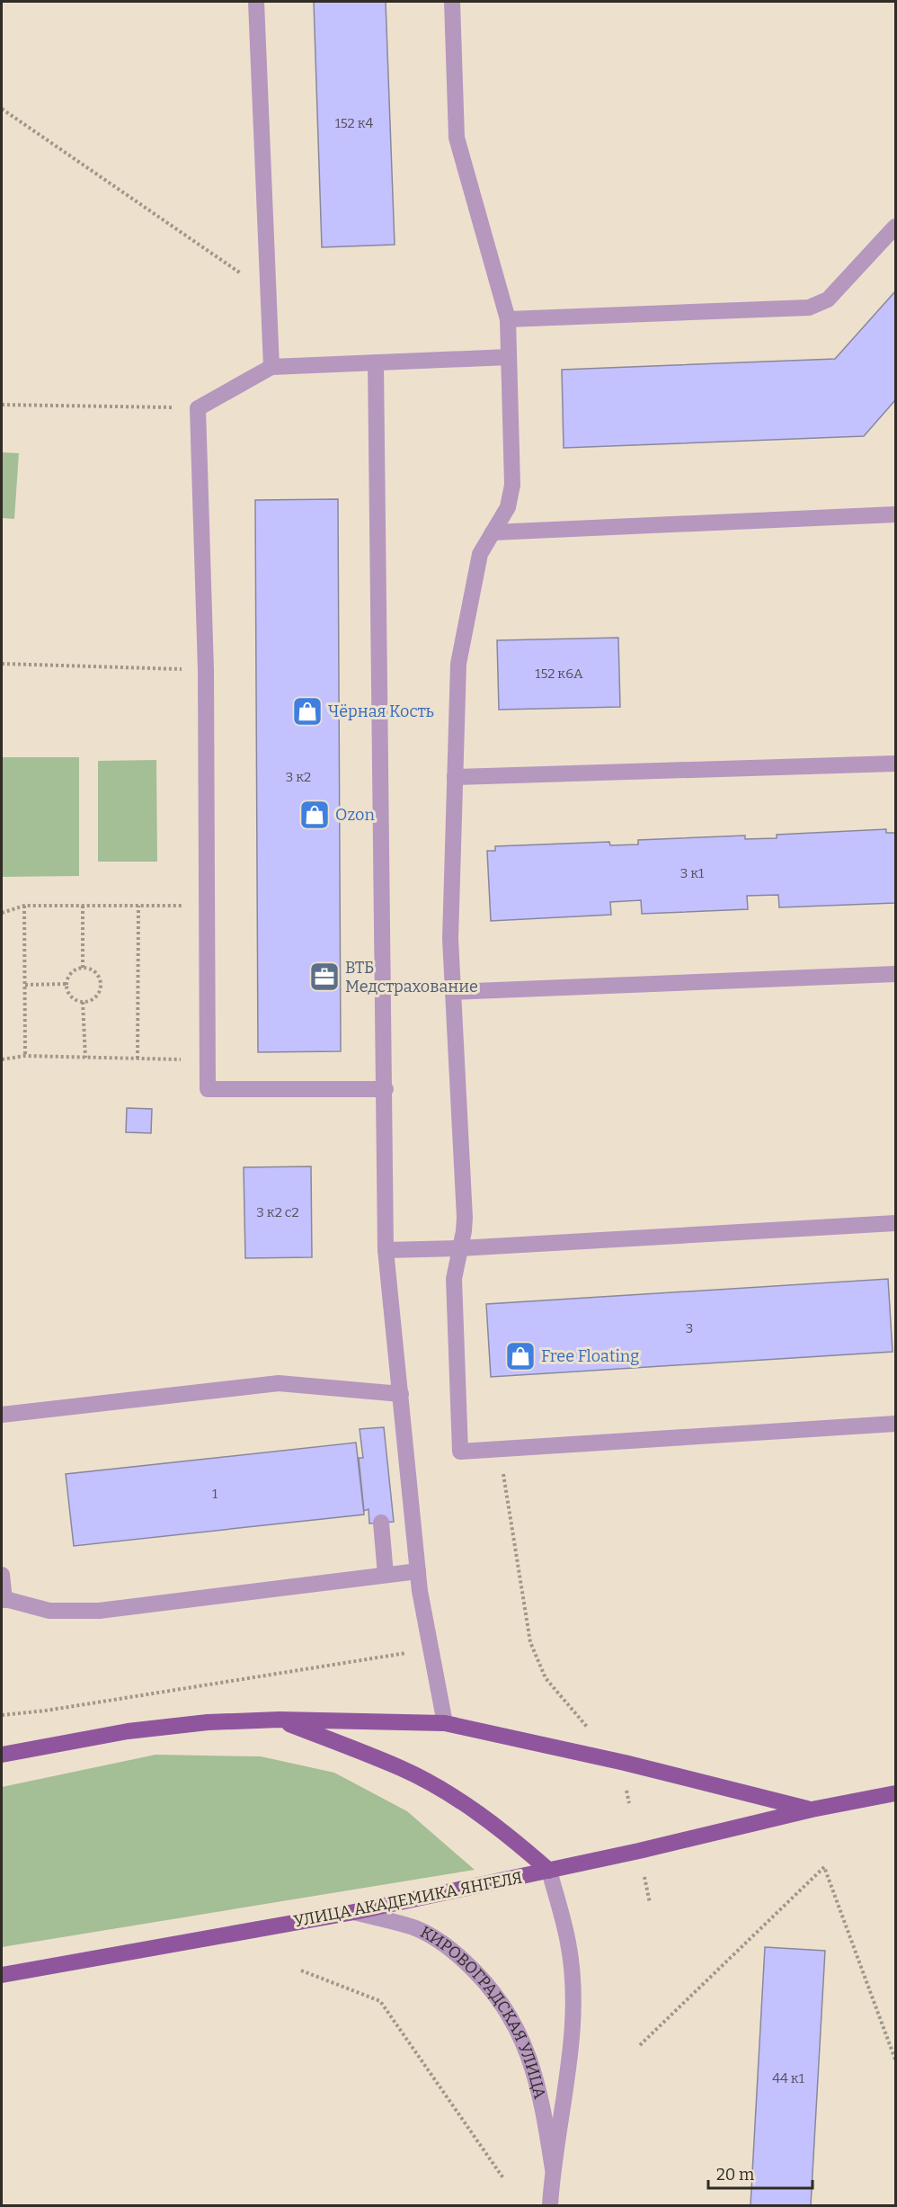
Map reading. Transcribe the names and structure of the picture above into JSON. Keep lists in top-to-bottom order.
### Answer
{
  "streets": {
    "main road": ["УЛИЦА АКАДЕМИКА ЯНГЕЛЯ"],
    "street": ["КИРОВОГРАДСКАЯ УЛИЦА"]
  },
  "crossings": [
    ["УЛИЦА АКАДЕМИКА ЯНГЕЛЯ", "КИРОВОГРАДСКАЯ УЛИЦА"]
  ],
  "places": {
    "shop": ["Чёрная Кость", "Ozon", "Free Floating"],
    "office": ["ВТБ Медстрахование"]
  },
  "house_numbers": [
    "152 к4",
    "152 к6А",
    "3 к2",
    "3 к1",
    "3 к2 с2",
    "3",
    "1",
    "44 к1"
  ],
  "scale_bar": "20 m"
}
